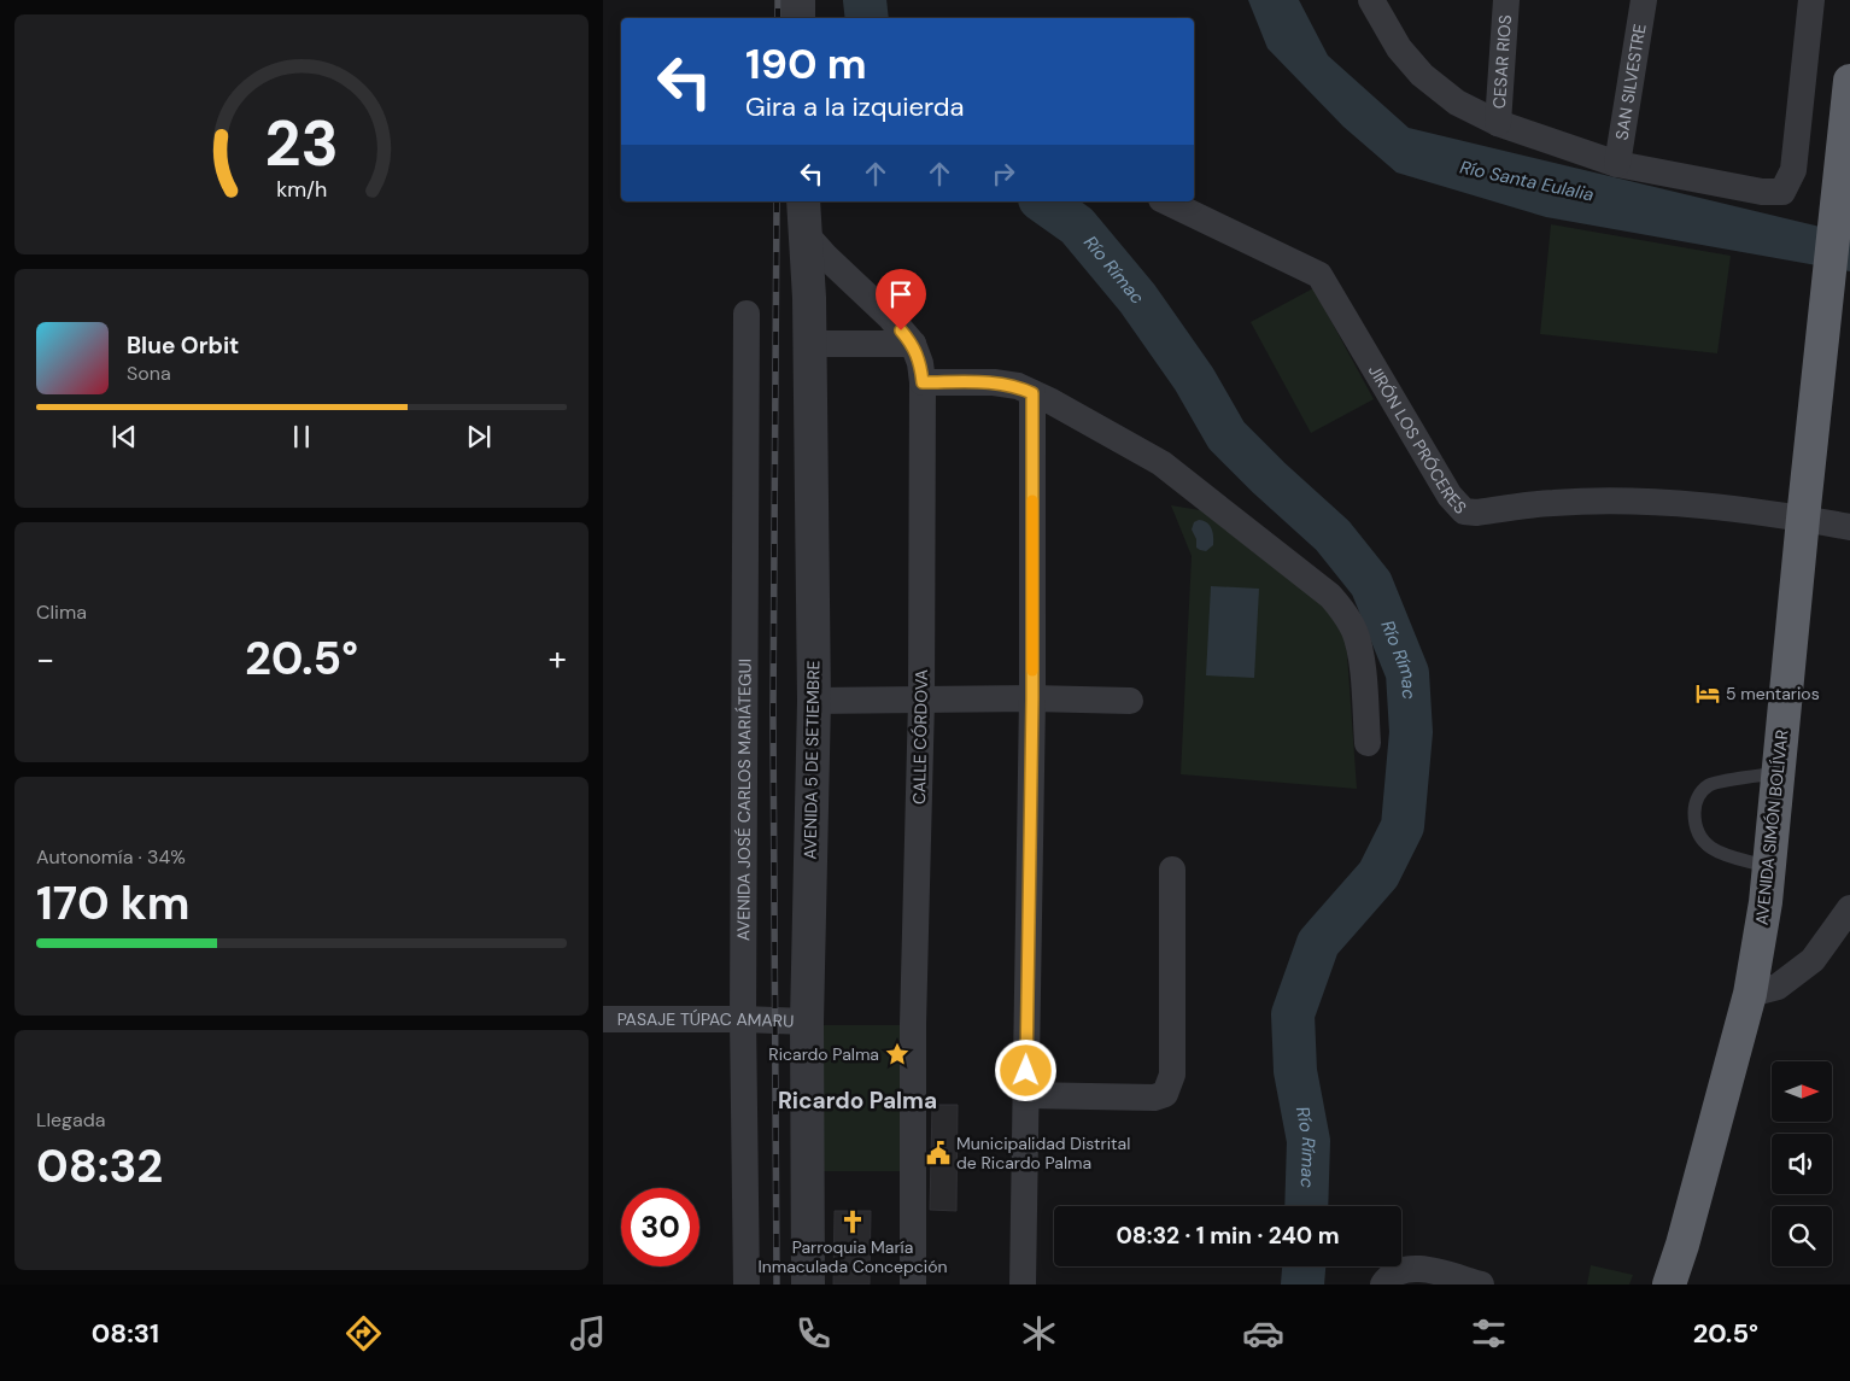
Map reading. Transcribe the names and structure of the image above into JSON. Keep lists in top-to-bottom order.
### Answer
{
  "streets": {
    "highway": ["AVENIDA SIMÓN BOLÍVAR"],
    "street": [
      "CESAR RIOS",
      "SAN SILVESTRE",
      "JIRÓN LOS PRÓCERES",
      "CALLE CÓRDOVA",
      "AVENIDA 5 DE SETIEMBRE",
      "AVENIDA JOSÉ CARLOS MARIÁTEGUI",
      "PASAJE TÚPAC AMARU"
    ]
  },
  "crossings": [
    ["JIRÓN LOS PRÓCERES", "AVENIDA SIMÓN BOLÍVAR"],
    ["CALLE CÓRDOVA", "AVENIDA 5 DE SETIEMBRE"],
    ["AVENIDA 5 DE SETIEMBRE", "PASAJE TÚPAC AMARU"],
    ["AVENIDA JOSÉ CARLOS MARIÁTEGUI", "PASAJE TÚPAC AMARU"]
  ],
  "districts": ["Ricardo Palma"],
  "water": ["Río Santa Eulalia", "Río Rímac"],
  "places": {
    "hotel": ["5 mentarios"],
    "place": ["Ricardo Palma"],
    "public building": ["Municipalidad Distrital de Ricardo Palma"],
    "church": ["Parroquia María Inmaculada Concepción"]
  },
  "north": "right",
  "page": {
    "turn": ["190 m", "Gira a la izquierda"],
    "song": ["Blue Orbit", "Sona"],
    "tile": [
      "Clima",
      ["Autonomía · 34%", "170 km"],
      ["Llegada", "08:32"]
    ],
    "heat": ["−", "20.5°", "+"],
    "limit": "30",
    "trip": "08:32 · 1 min · 240 m",
    "tabs": ["08:31", "20.5°"],
    "gauge": ["23", "km/h"]
  }
}
